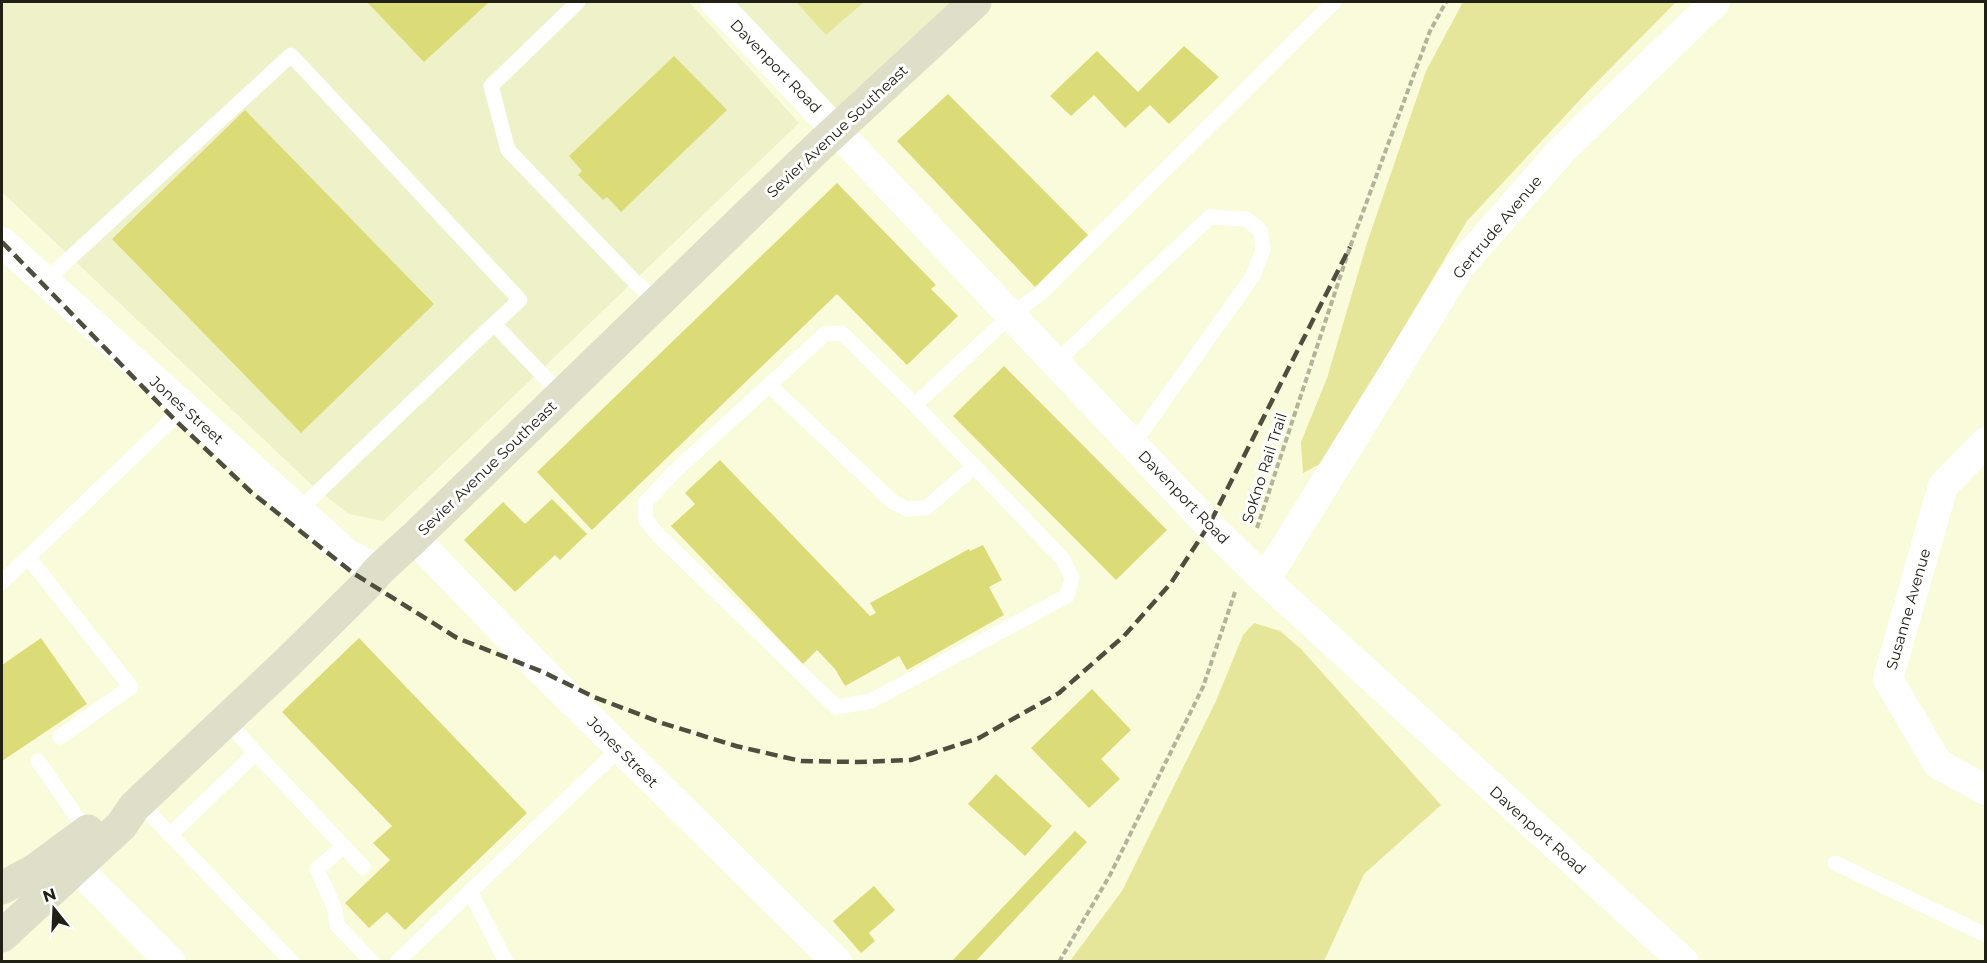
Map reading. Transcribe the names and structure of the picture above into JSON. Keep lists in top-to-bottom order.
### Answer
{
  "streets": {
    "main road": ["Sevier Avenue Southeast"],
    "street": [
      "Davenport Road",
      "Gertrude Avenue",
      "Jones Street",
      "Susanne Avenue"
    ],
    "path": ["SoKno Rail Trail"]
  },
  "crossings": [
    ["Davenport Road", "Sevier Avenue Southeast"],
    ["Davenport Road", "Gertrude Avenue"],
    ["Davenport Road", "SoKno Rail Trail"],
    ["Sevier Avenue Southeast", "Jones Street"],
    ["Gertrude Avenue", "SoKno Rail Trail"]
  ],
  "north": "top"
}
